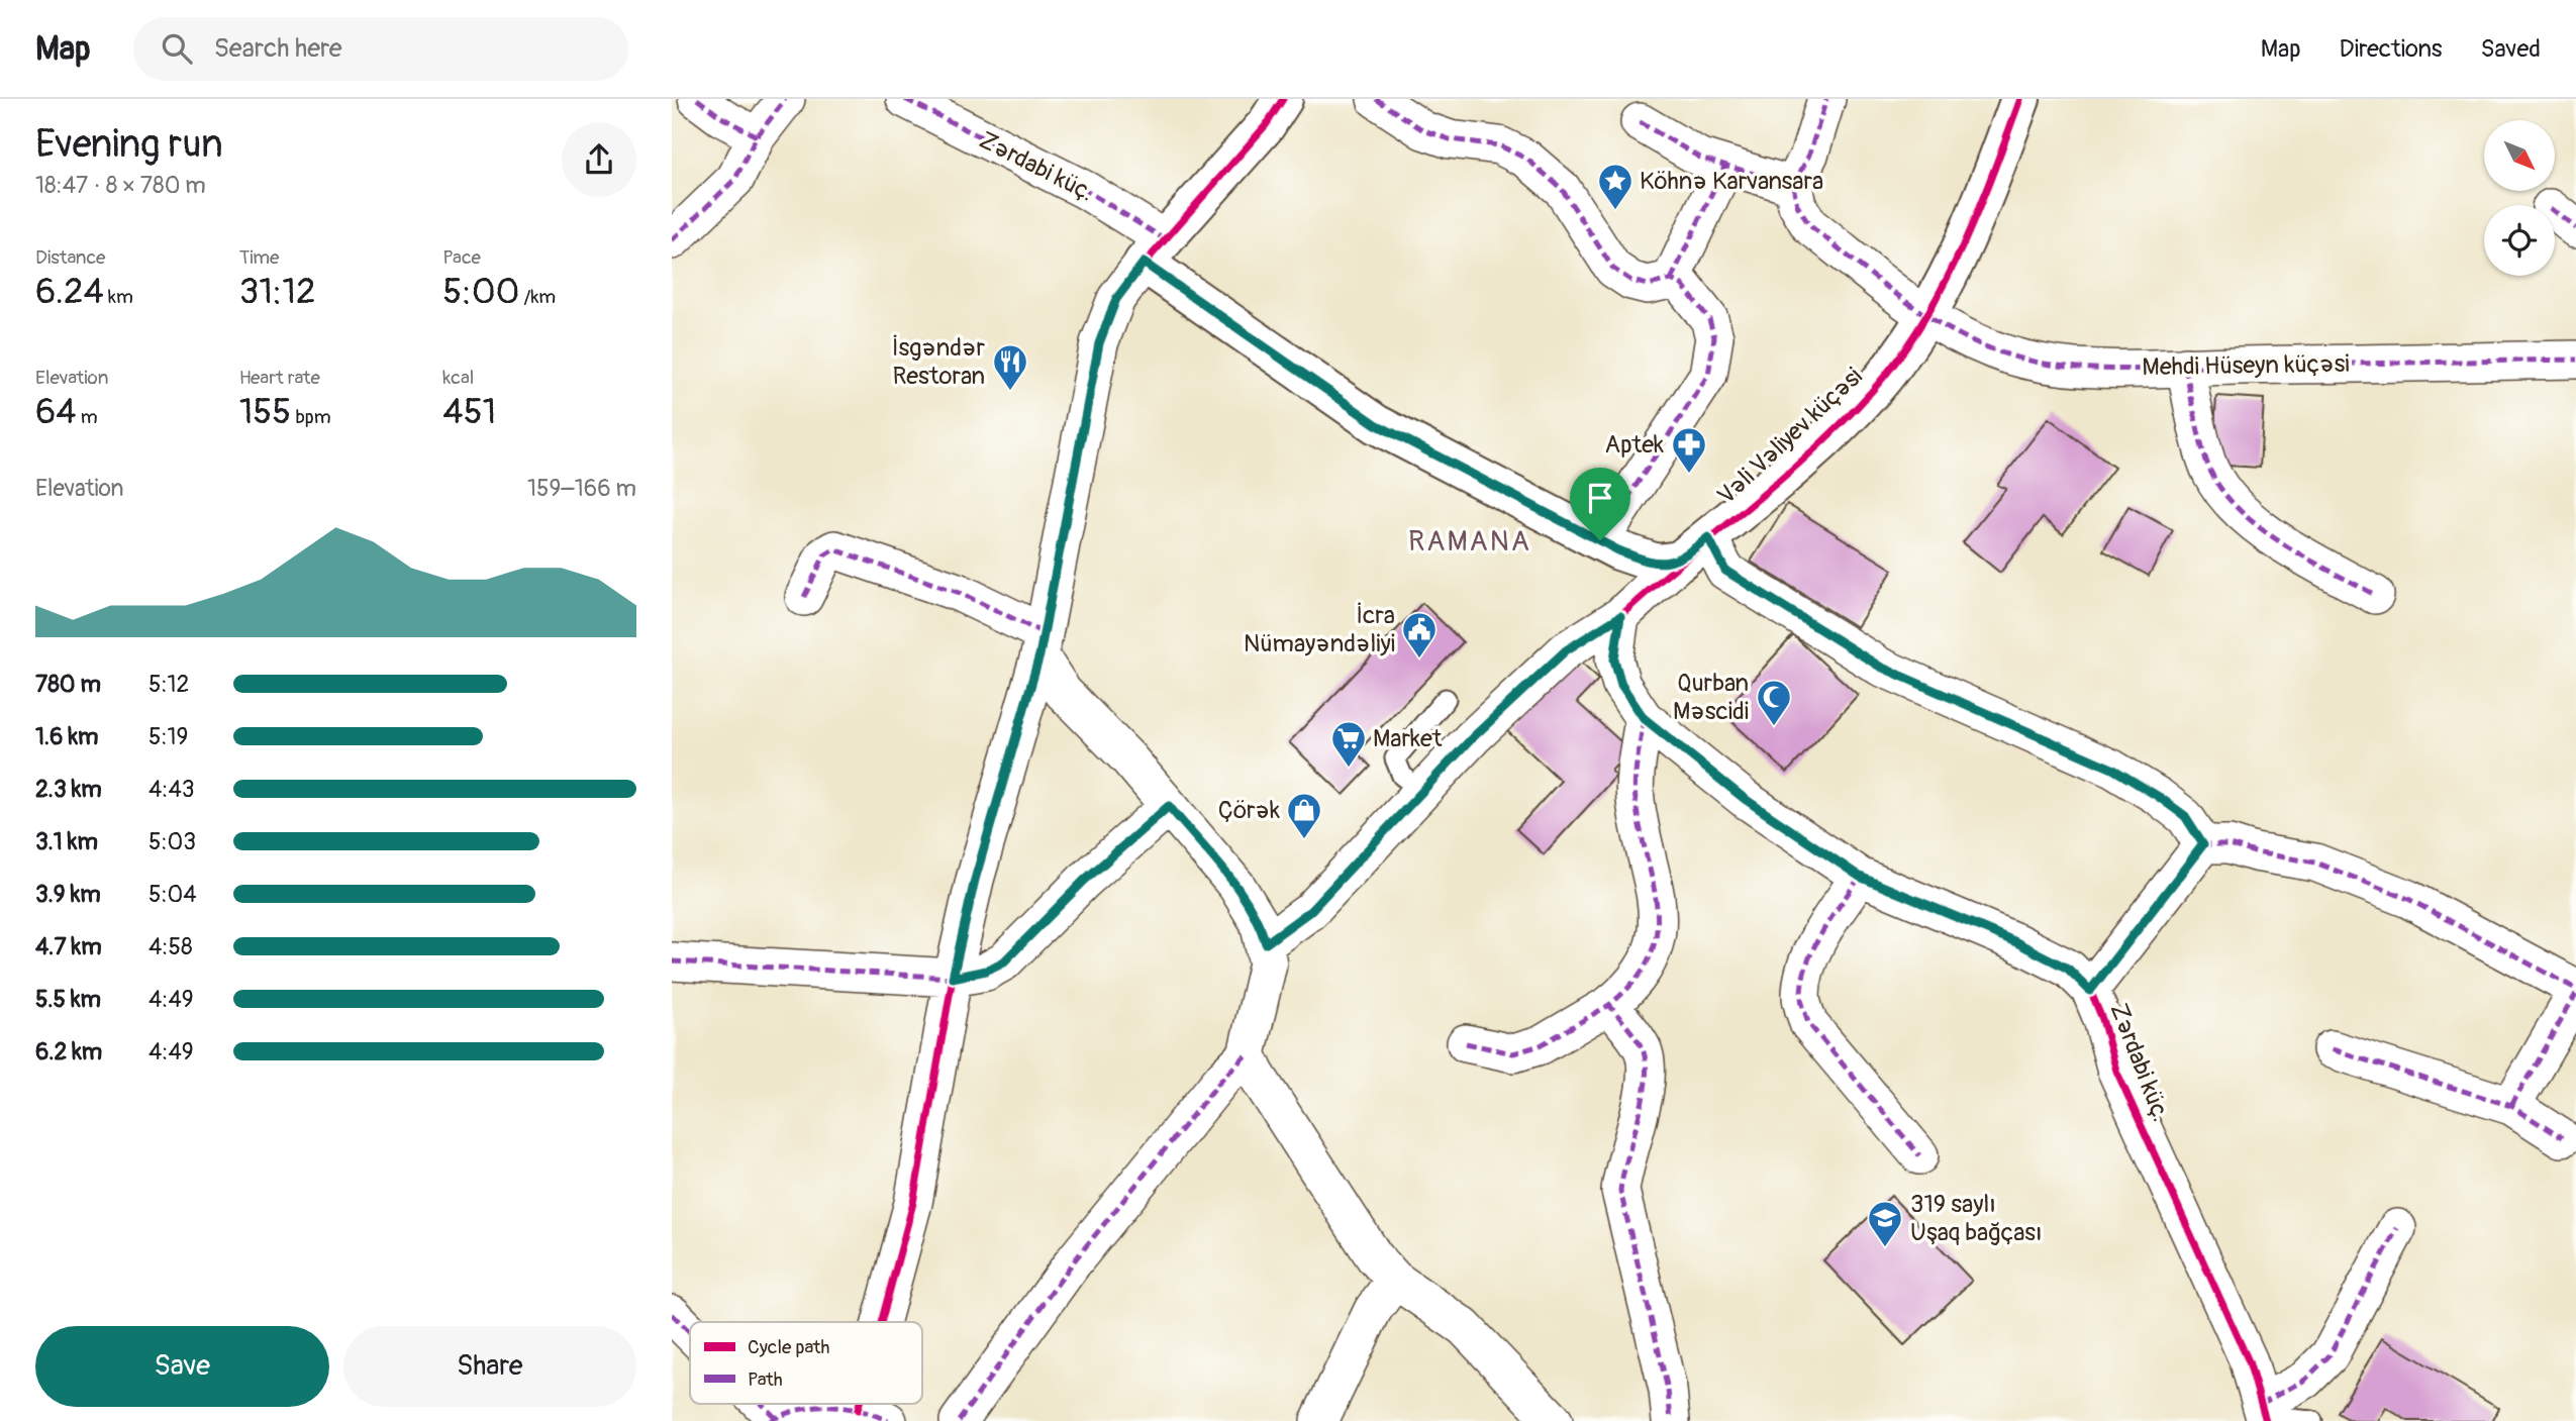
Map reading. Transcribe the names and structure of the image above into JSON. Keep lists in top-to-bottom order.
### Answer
{
  "streets": {
    "street": ["Zərdabi küç.", "Mehdi Hüseyn küçəsi", "Vəli Vəliyev küçəsi"]
  },
  "crossings": [
    ["Zərdabi küç.", "Vəli Vəliyev küçəsi"],
    ["Mehdi Hüseyn küçəsi", "Vəli Vəliyev küçəsi"]
  ],
  "districts": ["RAMANA"],
  "places": {
    "place": ["Köhnə Karvansara"],
    "restaurant": ["İsgəndər Restoran"],
    "pharmacy": ["Aptek"],
    "public building": ["İcra Nümayəndəliyi"],
    "mosque": ["Qurban Məscidi"],
    "supermarket": ["Market"],
    "shop": ["Çörək"],
    "school or university": ["319 saylı Uşaq bağçası"]
  },
  "legend": ["Cycle path", "Path"],
  "north": "bottom right",
  "page": {
    "header": "Map",
    "search": "Search here",
    "nav": ["Map", "Directions", "Saved"],
    "heading": ["Evening run", "18:47 · 8 × 780 m"],
    "stats": [
      ["Distance", "6.24 km"],
      ["Time", "31:12"],
      ["Pace", "5:00 /km"],
      ["Elevation", "64 m"],
      ["Heart rate", "155 bpm"],
      ["kcal", "451"]
    ],
    "chart": ["Elevation", "159–166 m"],
    "list": [
      {
        "name": "780 m",
        "note": "5:12"
      },
      {
        "name": "1.6 km",
        "note": "5:19"
      },
      {
        "name": "2.3 km",
        "note": "4:43"
      },
      {
        "name": "3.1 km",
        "note": "5:03"
      },
      {
        "name": "3.9 km",
        "note": "5:04"
      },
      {
        "name": "4.7 km",
        "note": "4:58"
      },
      {
        "name": "5.5 km",
        "note": "4:49"
      },
      {
        "name": "6.2 km",
        "note": "4:49"
      }
    ],
    "buttons": ["Save", "Share"]
  }
}
